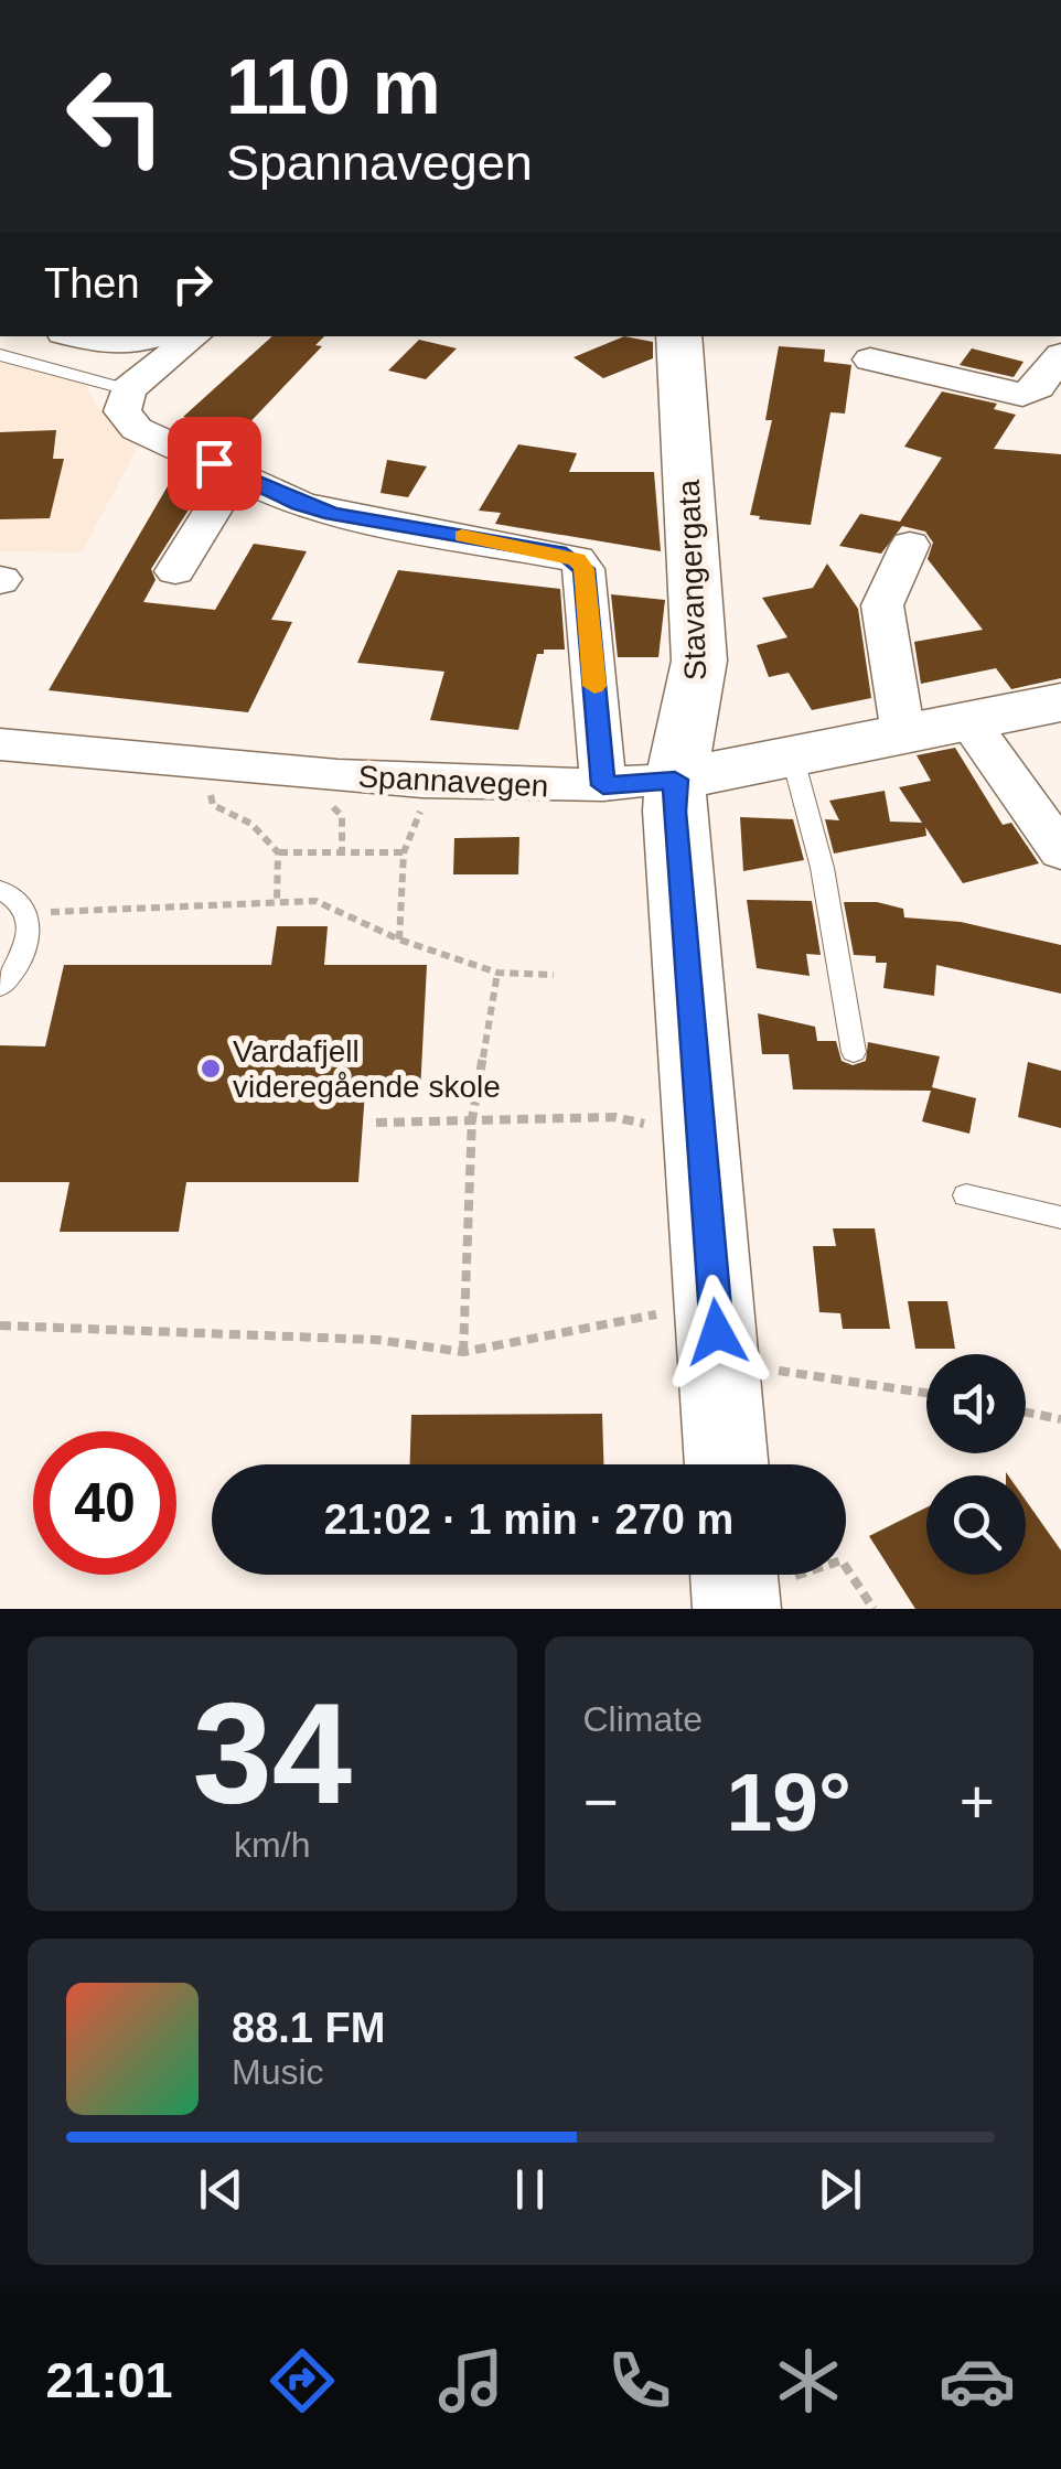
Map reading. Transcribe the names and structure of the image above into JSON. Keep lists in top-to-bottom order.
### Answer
{
  "streets": {
    "street": ["Stavangergata", "Spannavegen"]
  },
  "crossings": [
    ["Stavangergata", "Spannavegen"]
  ],
  "places": ["Vardafjell videregående skole"],
  "page": {
    "turn": ["110 m", "Spannavegen"],
    "then": "Then",
    "limit": "40",
    "trip": "21:02 · 1 min · 270 m",
    "tile": [
      ["34", "km/h"],
      "Climate"
    ],
    "heat": ["−", "19°", "+"],
    "song": ["88.1 FM", "Music"],
    "tabs": "21:01"
  }
}
